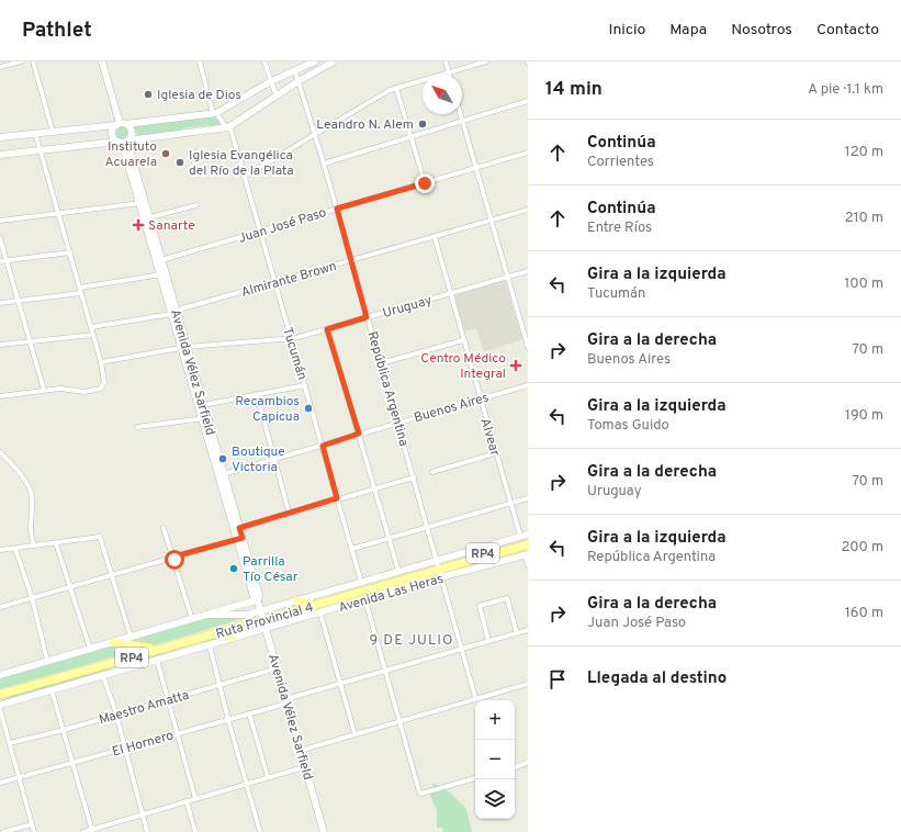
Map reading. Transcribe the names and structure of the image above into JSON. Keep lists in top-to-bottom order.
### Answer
{
  "streets": {
    "main road": [
      "Avenida Vélez Sarfield",
      "RP4",
      "Avenida Las Heras",
      "Ruta Provincial 4"
    ],
    "street": [
      "Juan José Paso",
      "Almirante Brown",
      "Uruguay",
      "Tucumán",
      "República Argentina",
      "Buenos Aires",
      "Alvear",
      "Maestro Amatta",
      "El Hornero"
    ]
  },
  "crossings": [
    ["Juan José Paso", "Tucumán"],
    ["Juan José Paso", "Avenida Vélez Sarfield"],
    ["Juan José Paso", "República Argentina"],
    ["Almirante Brown", "Tucumán"],
    ["Almirante Brown", "Avenida Vélez Sarfield"],
    ["Almirante Brown", "República Argentina"],
    ["Almirante Brown", "Alvear"],
    ["Uruguay", "Tucumán"],
    ["Uruguay", "Avenida Vélez Sarfield"],
    ["Uruguay", "República Argentina"],
    ["Uruguay", "Alvear"],
    ["Tucumán", "Buenos Aires"],
    ["Tucumán", "Avenida Las Heras"],
    ["Avenida Vélez Sarfield", "Buenos Aires"],
    ["Avenida Vélez Sarfield", "Avenida Las Heras"],
    ["Avenida Vélez Sarfield", "Ruta Provincial 4"],
    ["Avenida Vélez Sarfield", "Maestro Amatta"],
    ["Avenida Vélez Sarfield", "El Hornero"],
    ["República Argentina", "Buenos Aires"],
    ["República Argentina", "Avenida Las Heras"],
    ["República Argentina", "Ruta Provincial 4"],
    ["Buenos Aires", "Alvear"],
    ["Alvear", "Avenida Las Heras"],
    ["Avenida Las Heras", "Ruta Provincial 4"]
  ],
  "districts": ["9 DE JULIO"],
  "places": {
    "other": [
      "Iglesia de Dios",
      "Leandro N. Alem",
      "Instituto Acuarela",
      "Iglesia Evangélica del Río de la Plata",
      "Recambios Capicua",
      "Boutique Victoria",
      "Parrilla Tío César"
    ],
    "health": ["Sanarte", "Centro Médico Integral"]
  },
  "north": "top left",
  "page": {
    "header": "Pathlet",
    "nav": [
      "Inicio",
      "Mapa",
      "Nosotros",
      "Contacto"
    ],
    "heading": ["14 min", "A pie · 1.1 km"],
    "list": [
      ["Continúa", "Corrientes", "120 m"],
      ["Continúa", "Entre Ríos", "210 m"],
      ["Gira a la izquierda", "Tucumán", "100 m"],
      ["Gira a la derecha", "Buenos Aires", "70 m"],
      ["Gira a la izquierda", "Tomas Guido", "190 m"],
      ["Gira a la derecha", "Uruguay", "70 m"],
      ["Gira a la izquierda", "República Argentina", "200 m"],
      ["Gira a la derecha", "Juan José Paso", "160 m"],
      "Llegada al destino"
    ],
    "map_buttons": ["+", "−"]
  }
}
